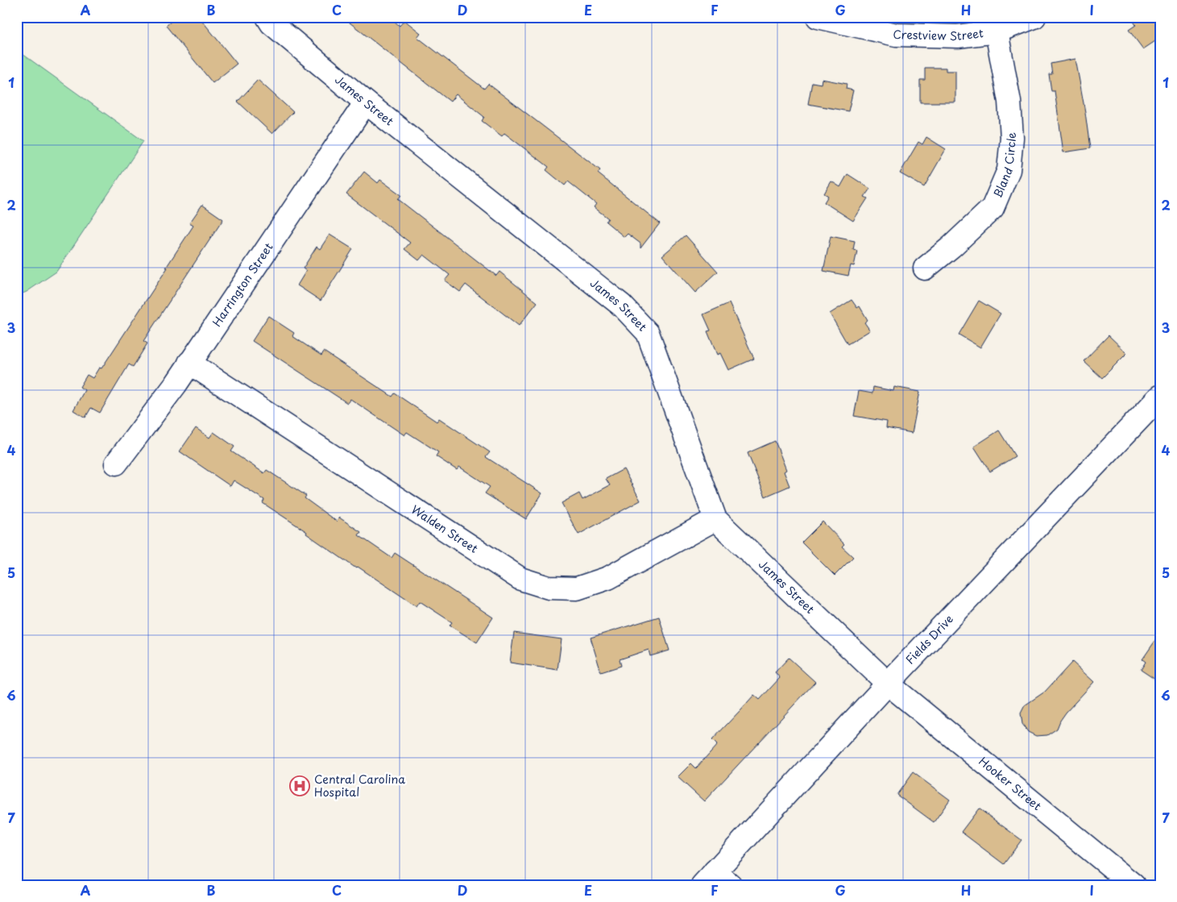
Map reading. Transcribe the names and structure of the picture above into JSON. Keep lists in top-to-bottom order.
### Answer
{
  "streets": {
    "street": [
      "Crestview Street",
      "James Street",
      "Bland Circle",
      "Harrington Street",
      "Walden Street",
      "Fields Drive",
      "Hooker Street"
    ]
  },
  "crossings": [
    ["Crestview Street", "Bland Circle"],
    ["James Street", "Harrington Street"],
    ["James Street", "Walden Street"],
    ["James Street", "Fields Drive"],
    ["James Street", "Hooker Street"],
    ["Harrington Street", "Walden Street"],
    ["Fields Drive", "Hooker Street"]
  ],
  "places": {
    "hospital": ["Central Carolina Hospital"]
  },
  "grid": {
    "columns": [
      "A",
      "B",
      "C",
      "D",
      "E",
      "F",
      "G",
      "H",
      "I"
    ],
    "rows": [
      "1",
      "2",
      "3",
      "4",
      "5",
      "6",
      "7"
    ]
  }
}
